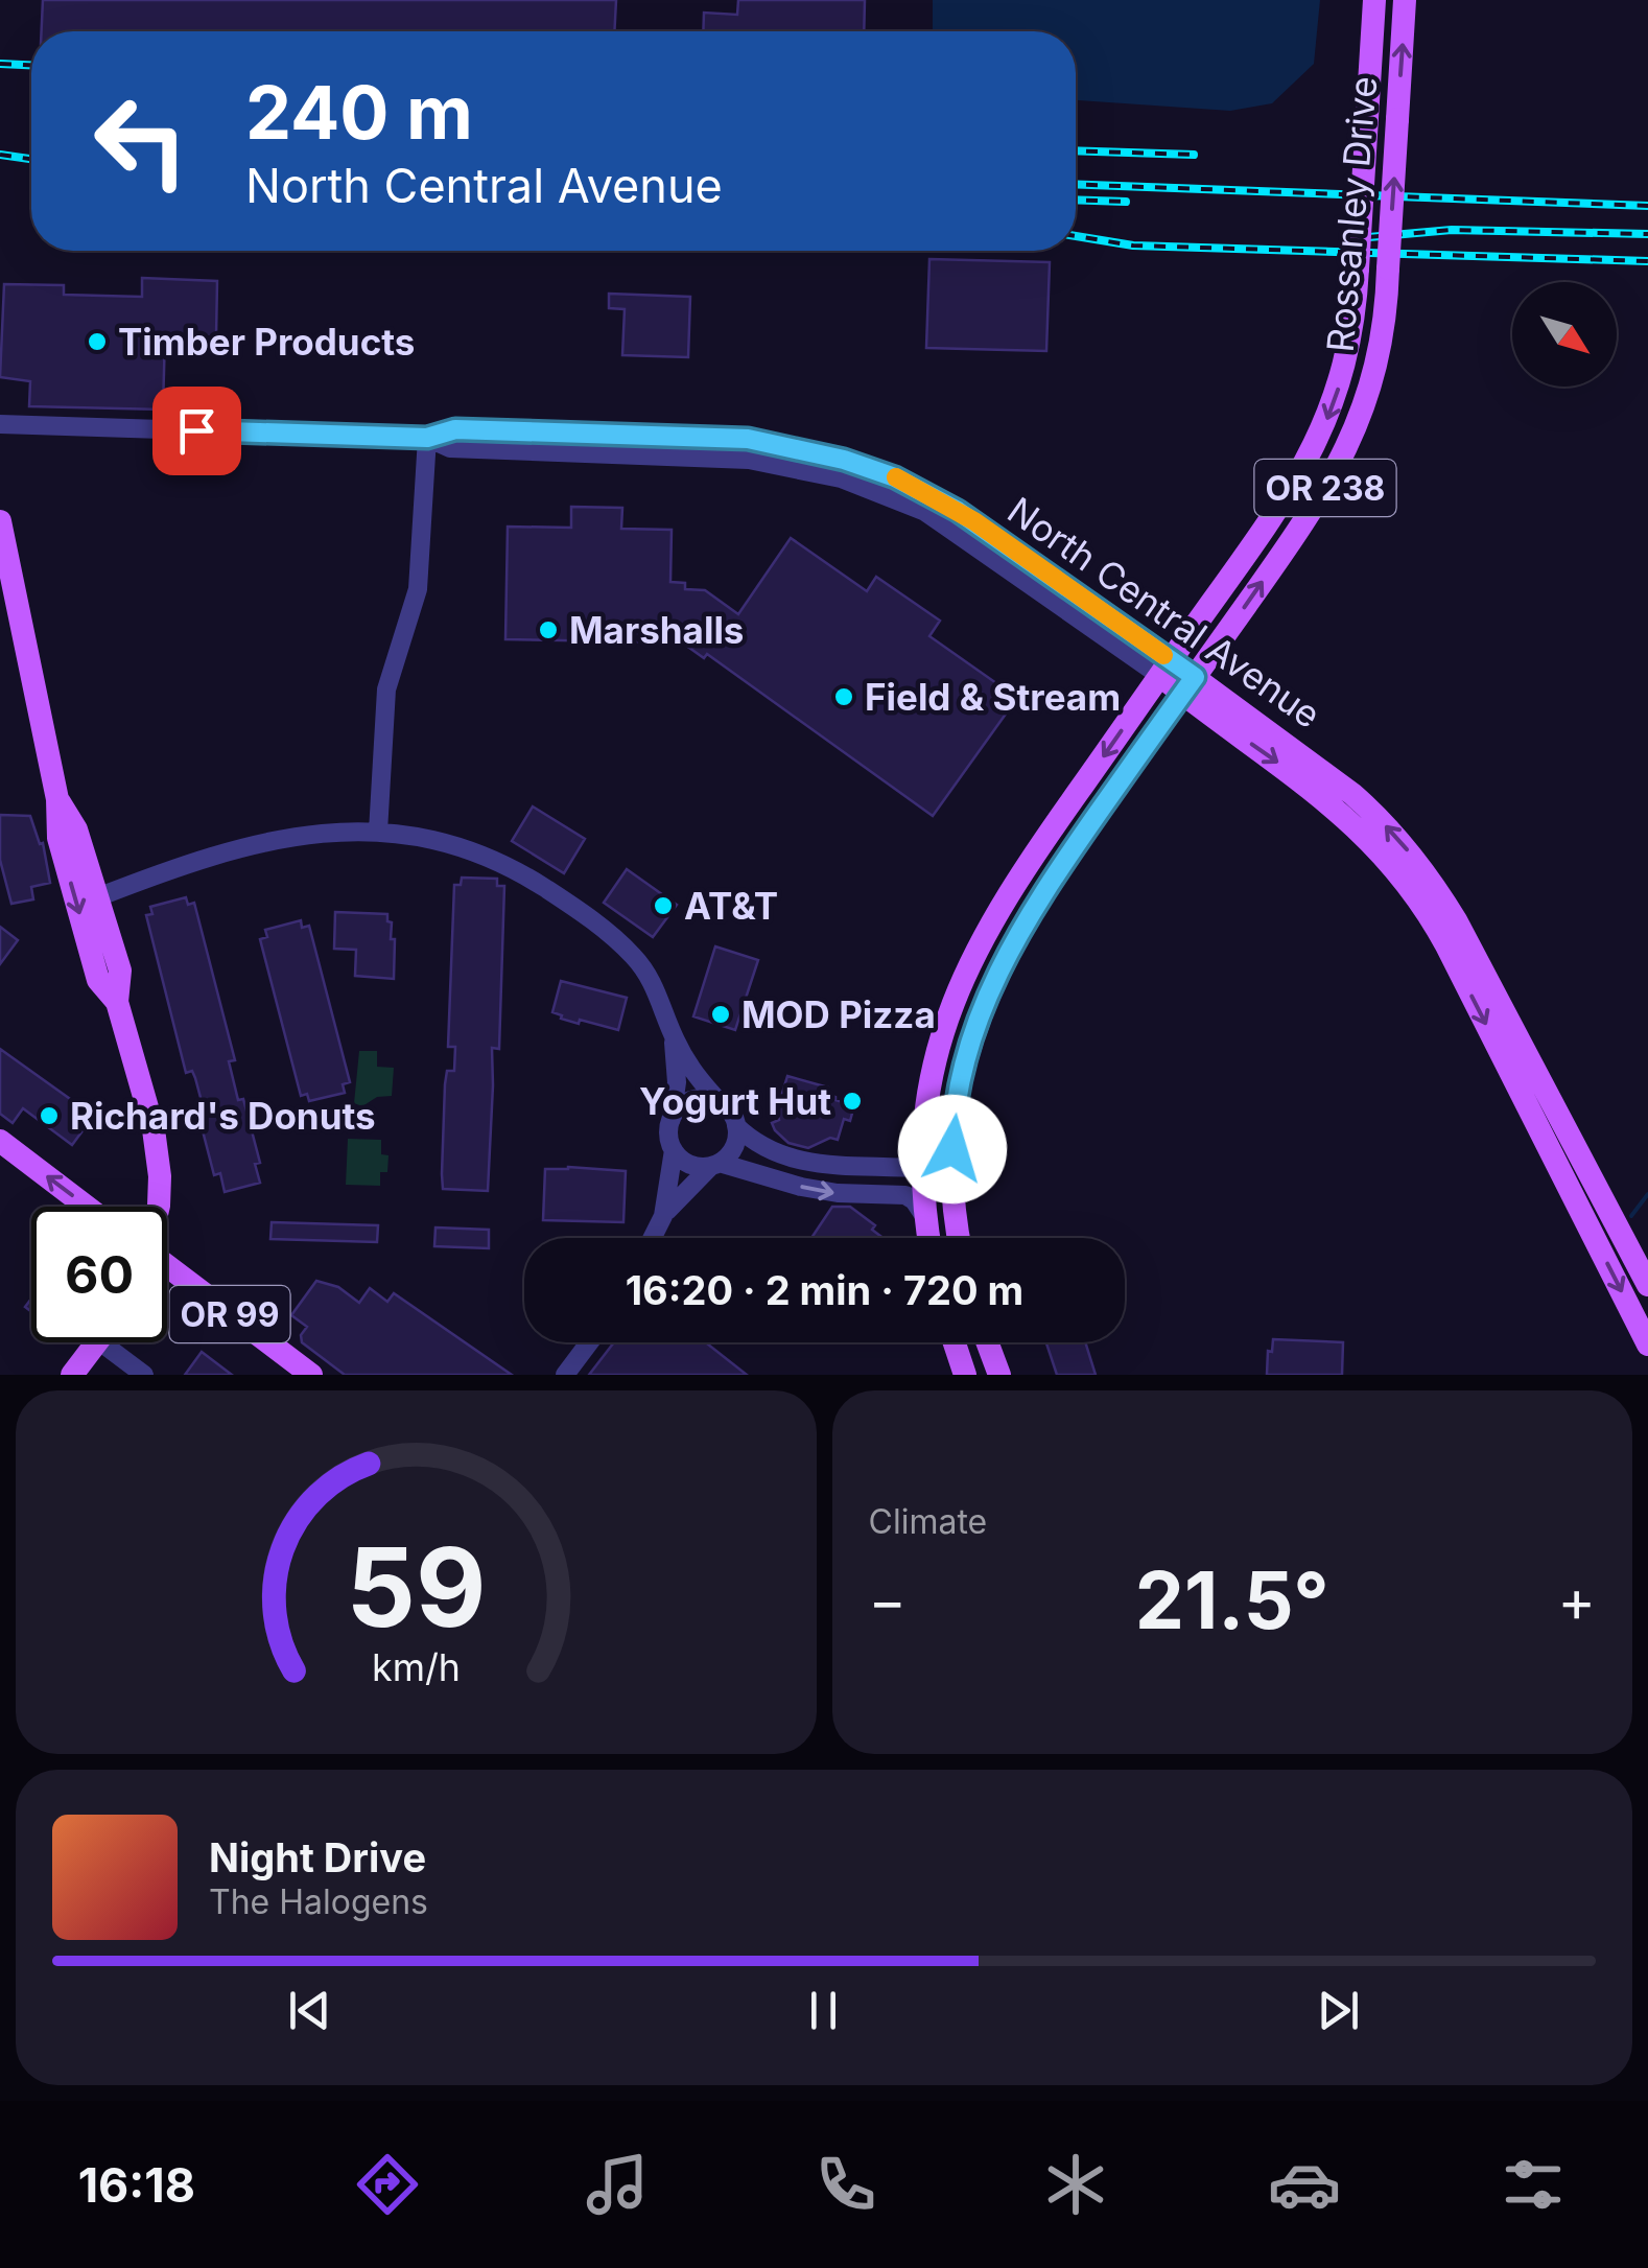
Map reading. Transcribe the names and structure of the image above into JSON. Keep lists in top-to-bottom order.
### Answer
{
  "streets": {
    "main road": [
      "Rossanley Drive",
      "OR 238",
      "North Central Avenue",
      "OR 99"
    ]
  },
  "crossings": [
    ["Rossanley Drive", "OR 238"],
    ["Rossanley Drive", "North Central Avenue"]
  ],
  "places": [
    "Timber Products",
    "Marshalls",
    "Field & Stream",
    "AT&T",
    "MOD Pizza",
    "Yogurt Hut",
    "Richard's Donuts"
  ],
  "north": "bottom right",
  "page": {
    "turn": ["240 m", "North Central Avenue"],
    "limit": "60",
    "trip": "16:20 · 2 min · 720 m",
    "tile": "Climate",
    "heat": ["−", "21.5°", "+"],
    "song": ["Night Drive", "The Halogens"],
    "tabs": "16:18",
    "gauge": ["59", "km/h"]
  }
}
